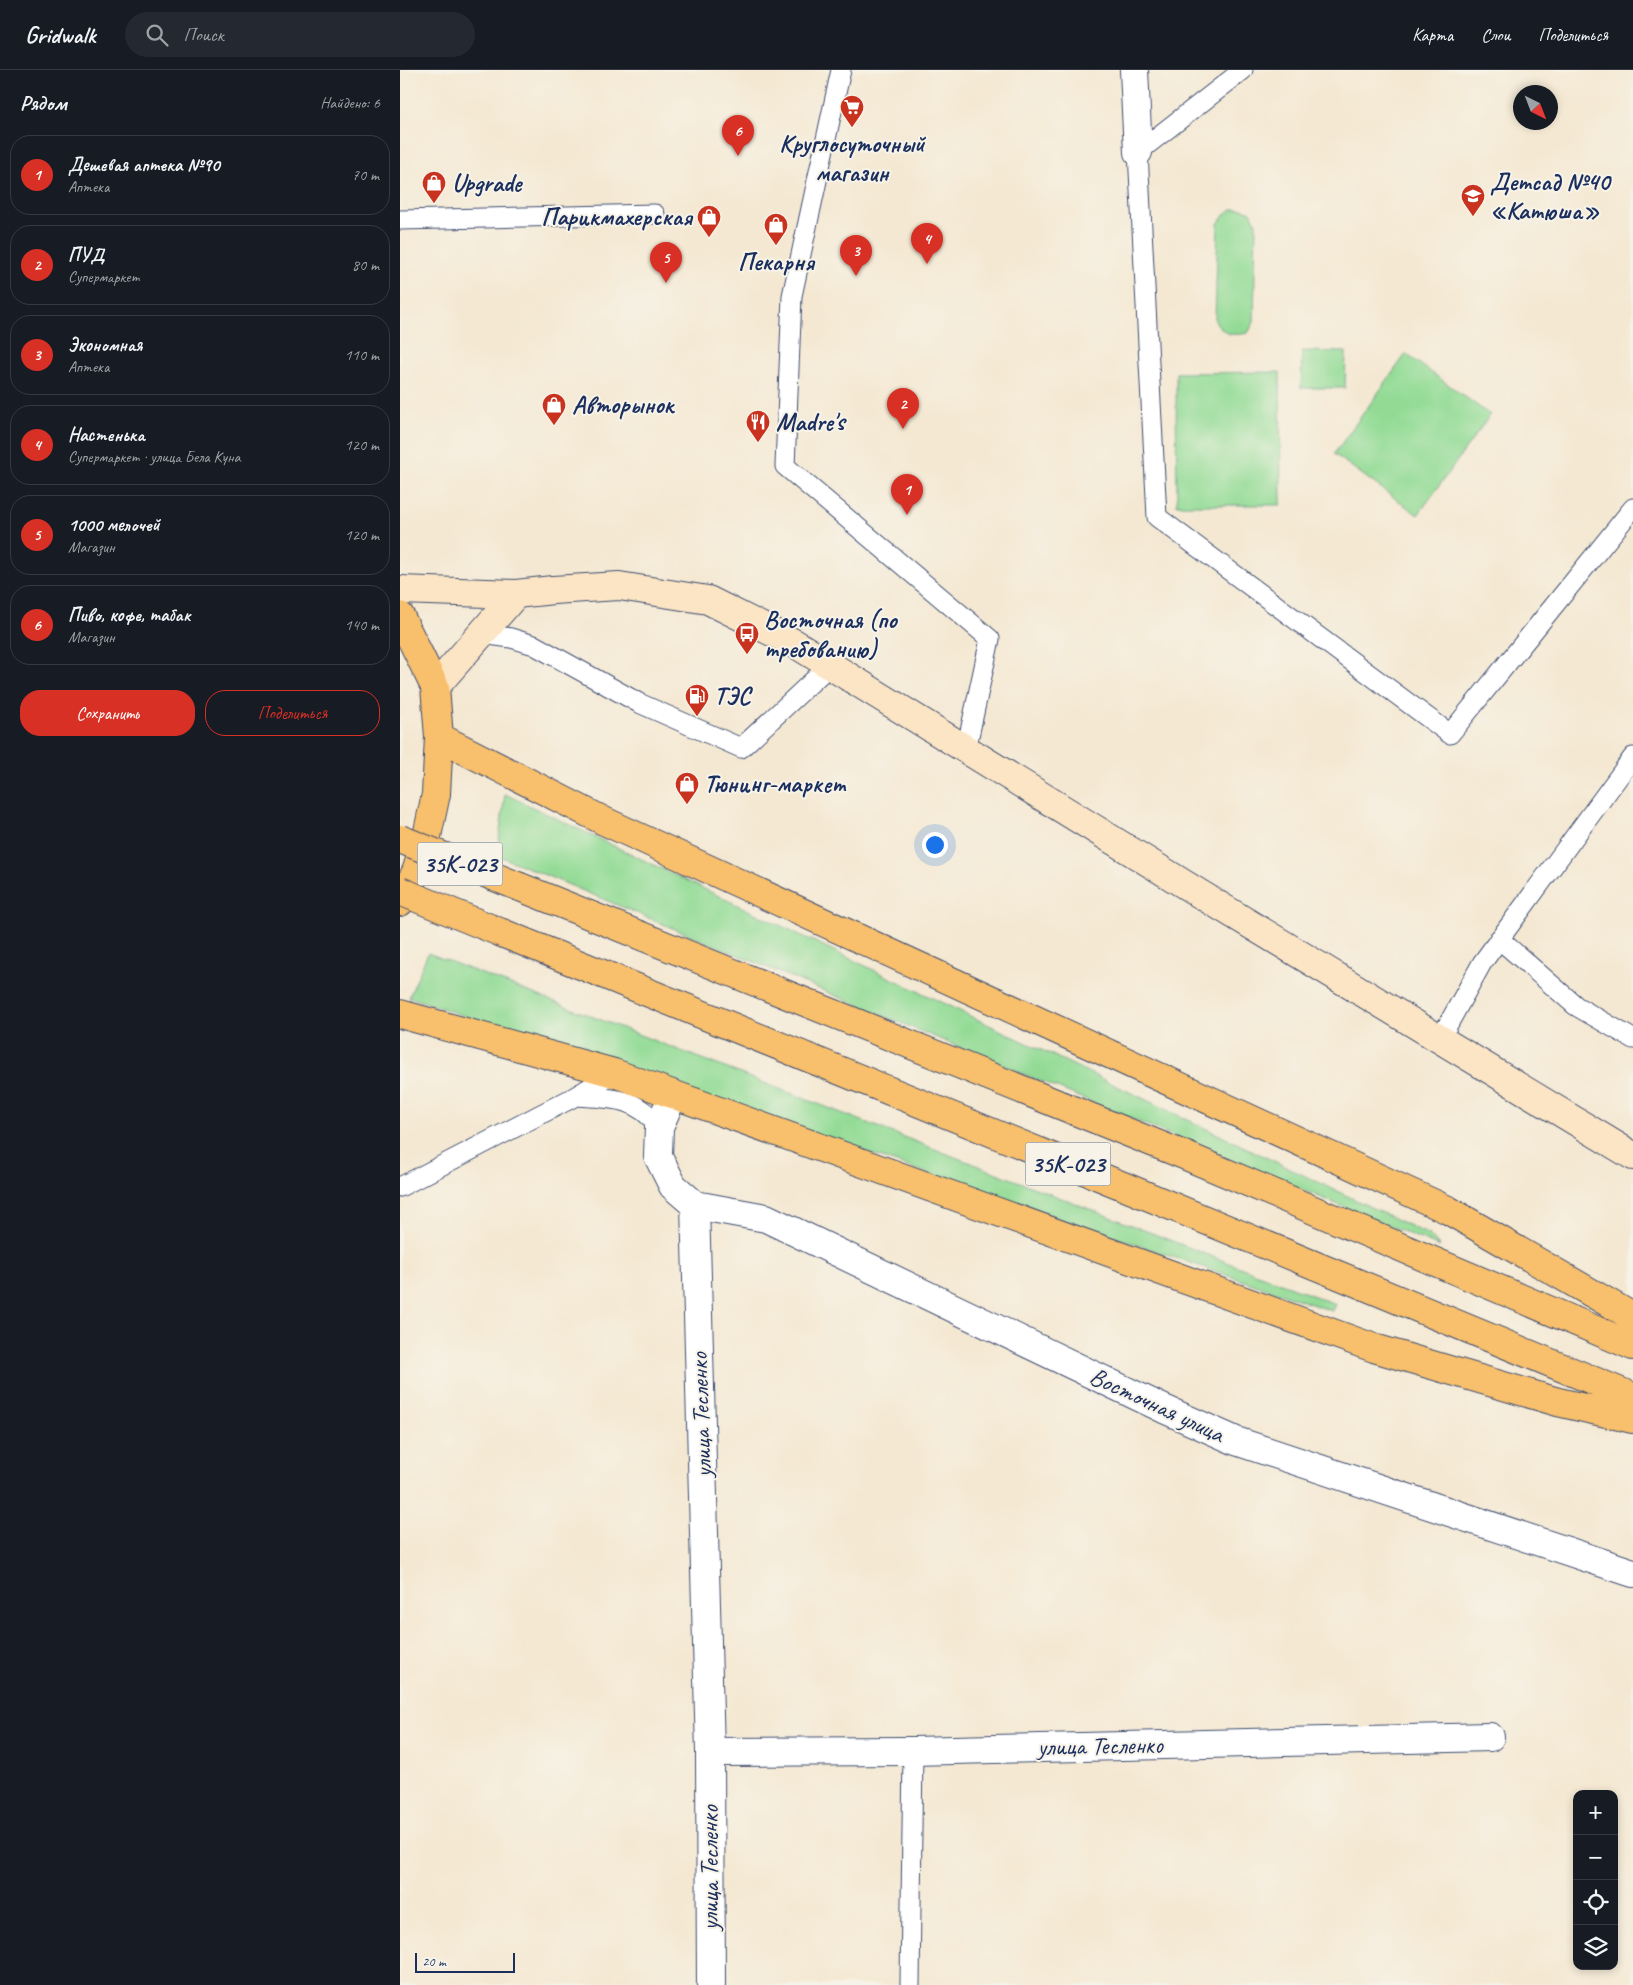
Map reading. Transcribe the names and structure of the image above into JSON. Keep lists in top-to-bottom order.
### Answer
{
  "streets": {
    "main road": ["35К-023"],
    "street": ["Восточная улица", "улица Тесленко"]
  },
  "crossings": [
    ["Восточная улица", "улица Тесленко"]
  ],
  "places": {
    "supermarket": ["Круглосуточный магазин"],
    "shop": [
      "Upgrade",
      "Парикмахерская",
      "Пекарня",
      "Авторынок",
      "Тюнинг-маркет"
    ],
    "school or university": ["Детсад №40 «Катюша»"],
    "restaurant": ["Madre's"],
    "bus stop": ["Восточная (по требованию)"],
    "fuel station": ["ТЭС"]
  },
  "scale_bar": "20 m",
  "north": "bottom right",
  "page": {
    "header": "Gridwalk",
    "search": "Поиск",
    "nav": ["Карта", "Слои", "Поделиться"],
    "heading": ["Рядом", "Найдено: 6"],
    "pins": [
      "6",
      "4",
      "3",
      "5",
      "2",
      "1"
    ],
    "list": [
      {
        "mark": "1",
        "name": "Дешевая аптека №90",
        "note": "Аптека",
        "value": "70 m"
      },
      {
        "mark": "2",
        "name": "ПУД",
        "note": "Супермаркет",
        "value": "80 m"
      },
      {
        "mark": "3",
        "name": "Экономная",
        "note": "Аптека",
        "value": "110 m"
      },
      {
        "mark": "4",
        "name": "Настенька",
        "note": "Супермаркет · улица Бела Куна",
        "value": "120 m"
      },
      {
        "mark": "5",
        "name": "1000 мелочей",
        "note": "Магазин",
        "value": "120 m"
      },
      {
        "mark": "6",
        "name": "Пиво, кофе, табак",
        "note": "Магазин",
        "value": "140 m"
      }
    ],
    "buttons": ["Сохранить", "Поделиться"],
    "map_buttons": ["+", "−"],
    "scale": "20 m"
  }
}
